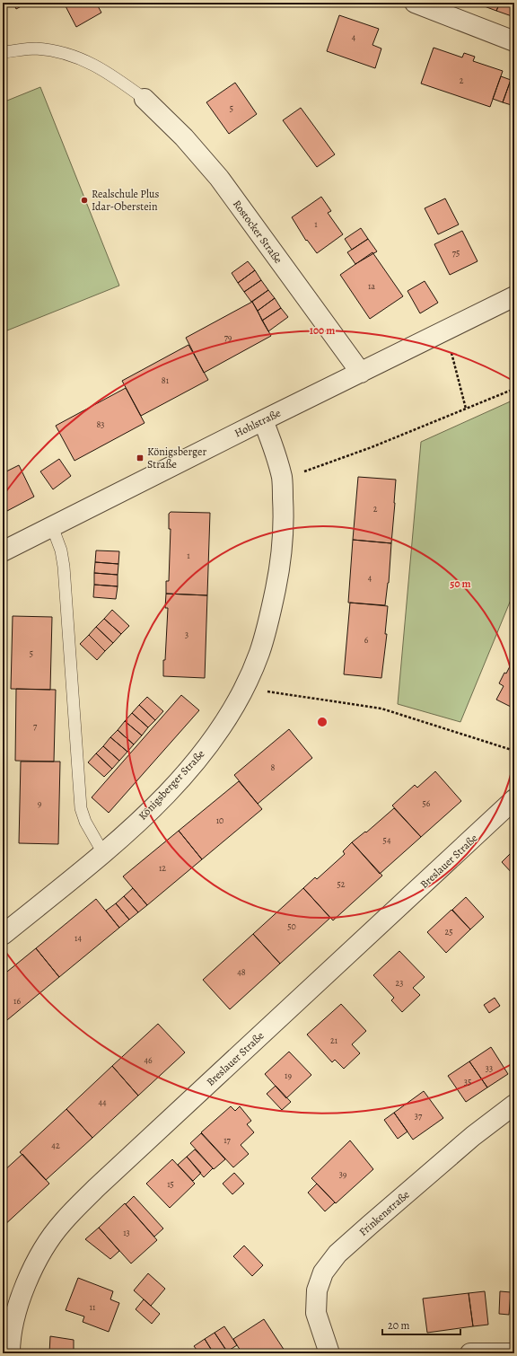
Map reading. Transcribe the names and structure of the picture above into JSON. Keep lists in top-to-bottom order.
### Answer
{
  "streets": {
    "street": [
      "Rostocker Straße",
      "Hohlstraße",
      "Königsberger Straße",
      "Breslauer Straße",
      "Frinkenstraße"
    ]
  },
  "crossings": [
    ["Rostocker Straße", "Hohlstraße"],
    ["Hohlstraße", "Königsberger Straße"]
  ],
  "places": {
    "other": ["Realschule Plus Idar-Oberstein"],
    "transit": ["Königsberger Straße"]
  },
  "house_numbers": [
    "4",
    "2",
    "5",
    "1",
    "75",
    "1a",
    "79",
    "81",
    "83",
    "2",
    "1",
    "4",
    "3",
    "6",
    "5",
    "7",
    "8",
    "9",
    "56",
    "10",
    "54",
    "12",
    "52",
    "50",
    "25",
    "14",
    "48",
    "23",
    "16",
    "21",
    "46",
    "33",
    "19",
    "35",
    "44",
    "37",
    "17",
    "42",
    "39",
    "15",
    "13",
    "11"
  ],
  "scale_bar": "20 m",
  "rings": ["100 m", "50 m"]
}
